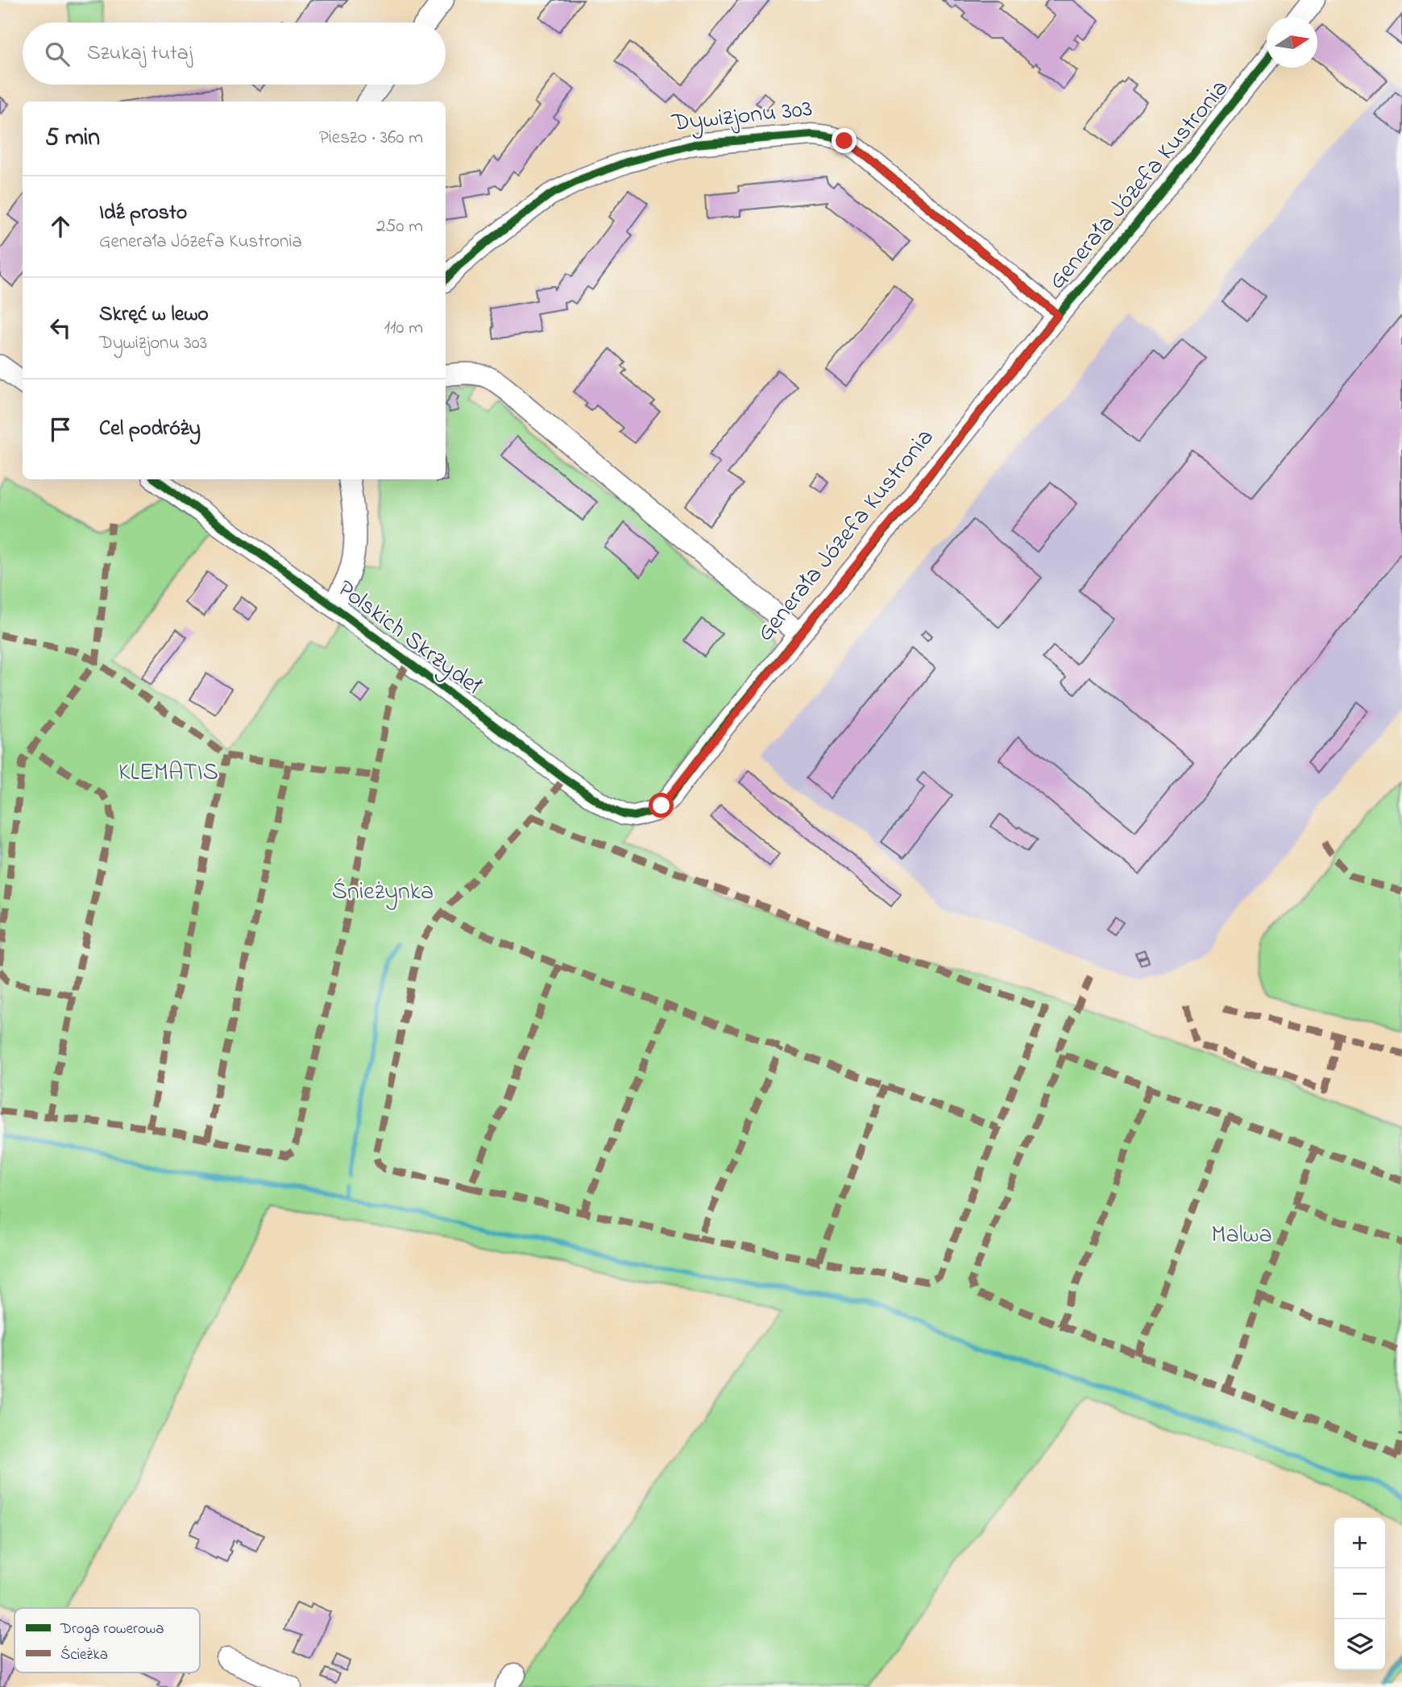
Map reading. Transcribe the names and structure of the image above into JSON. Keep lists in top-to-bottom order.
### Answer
{
  "streets": {
    "street": ["Dywizjonu 303", "Generała Józefa Kustronia", "Polskich Skrzydeł"]
  },
  "crossings": [
    ["Dywizjonu 303", "Generała Józefa Kustronia"],
    ["Generała Józefa Kustronia", "Polskich Skrzydeł"]
  ],
  "parks": ["KLEMATIS", "Śnieżynka", "Malwa"],
  "legend": ["Droga rowerowa", "Ścieżka"],
  "north": "right",
  "page": {
    "search": "Szukaj tutaj",
    "heading": ["5 min", "Pieszo · 360 m"],
    "list": [
      ["Idź prosto", "Generała Józefa Kustronia", "250 m"],
      ["Skręć w lewo", "Dywizjonu 303", "110 m"],
      "Cel podróży"
    ],
    "map_buttons": ["+", "−"]
  }
}
